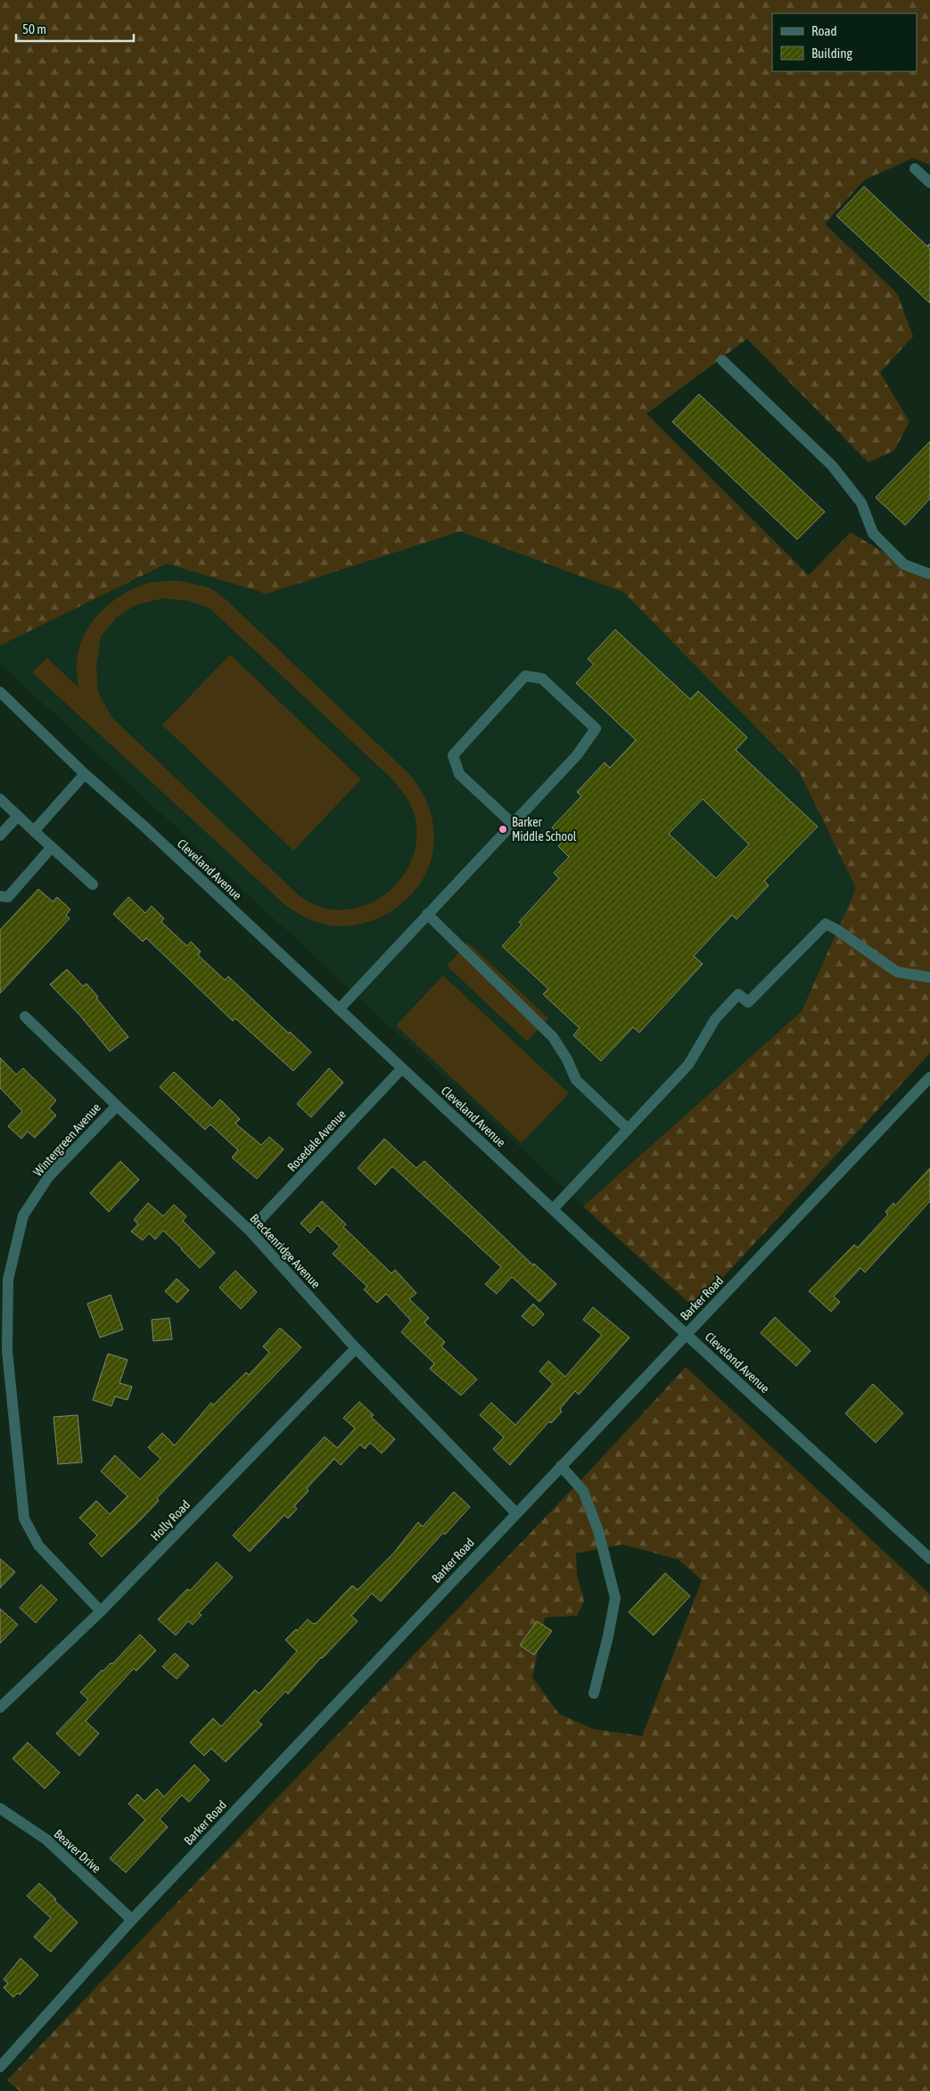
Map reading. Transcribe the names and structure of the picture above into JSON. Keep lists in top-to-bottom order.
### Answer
{
  "streets": {
    "street": [
      "Cleveland Avenue",
      "Wintergreen Avenue",
      "Rosedale Avenue",
      "Breckenridge Avenue",
      "Barker Road",
      "Holly Road",
      "Beaver Drive"
    ]
  },
  "crossings": [
    ["Cleveland Avenue", "Rosedale Avenue"],
    ["Cleveland Avenue", "Barker Road"],
    ["Wintergreen Avenue", "Breckenridge Avenue"],
    ["Wintergreen Avenue", "Holly Road"],
    ["Rosedale Avenue", "Breckenridge Avenue"],
    ["Breckenridge Avenue", "Barker Road"],
    ["Breckenridge Avenue", "Holly Road"],
    ["Barker Road", "Beaver Drive"]
  ],
  "places": ["Barker Middle School"],
  "legend": ["Road", "Building"],
  "scale_bar": "50 m"
}
